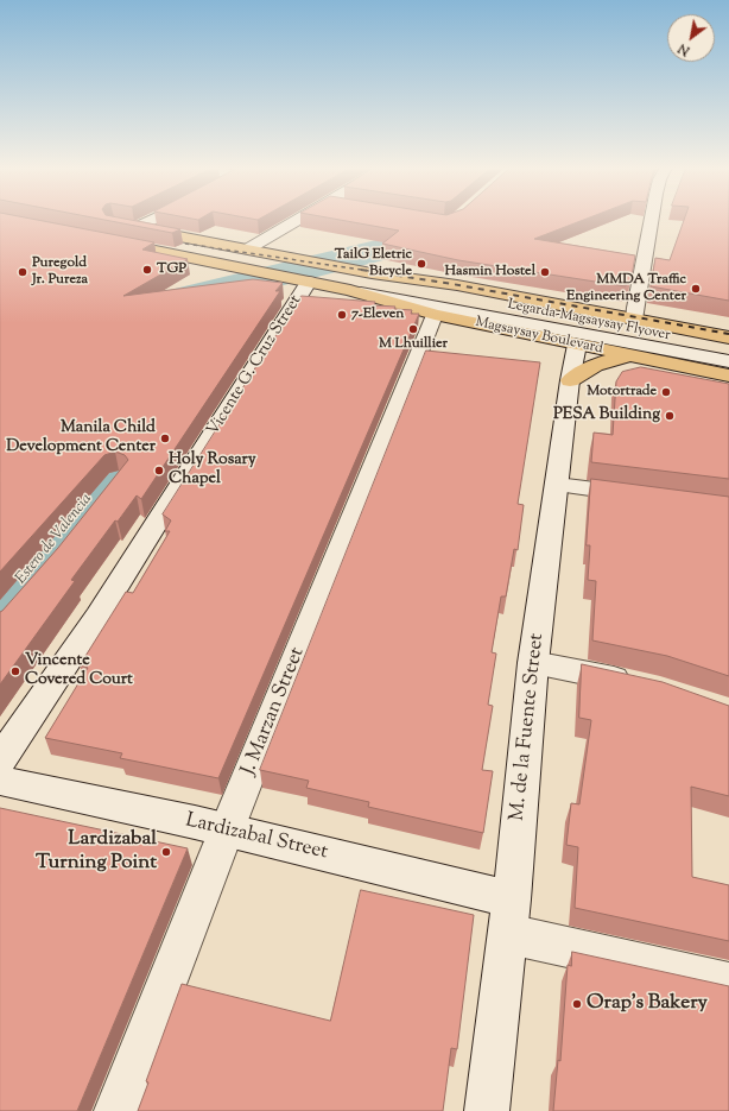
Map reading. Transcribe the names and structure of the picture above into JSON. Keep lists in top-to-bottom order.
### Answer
{
  "streets": {
    "main road": ["Magsaysay Boulevard"],
    "street": [
      "Legarda-Magsaysay Flyover",
      "Vicente G. Cruz Street",
      "J. Marzan Street",
      "M. de la Fuente Street",
      "Lardizabal Street"
    ]
  },
  "crossings": [
    ["Legarda-Magsaysay Flyover", "Magsaysay Boulevard"],
    ["Legarda-Magsaysay Flyover", "J. Marzan Street"],
    ["Magsaysay Boulevard", "Vicente G. Cruz Street"],
    ["Magsaysay Boulevard", "J. Marzan Street"],
    ["Magsaysay Boulevard", "M. de la Fuente Street"],
    ["J. Marzan Street", "Lardizabal Street"],
    ["M. de la Fuente Street", "Lardizabal Street"]
  ],
  "water": ["Estero de Valencia"],
  "places": [
    "TailG Eletric Bicycle",
    "TGP",
    "Puregold Jr. Pureza",
    "Hasmin Hostel",
    "MMDA Traffic Engineering Center",
    "7-Eleven",
    "M Lhuillier",
    "Motortrade",
    "PESA Building",
    "Manila Child Development Center",
    "Holy Rosary Chapel",
    "Vincente Covered Court",
    "Lardizabal Turning Point",
    "Orap's Bakery"
  ],
  "north": "bottom left"
}
